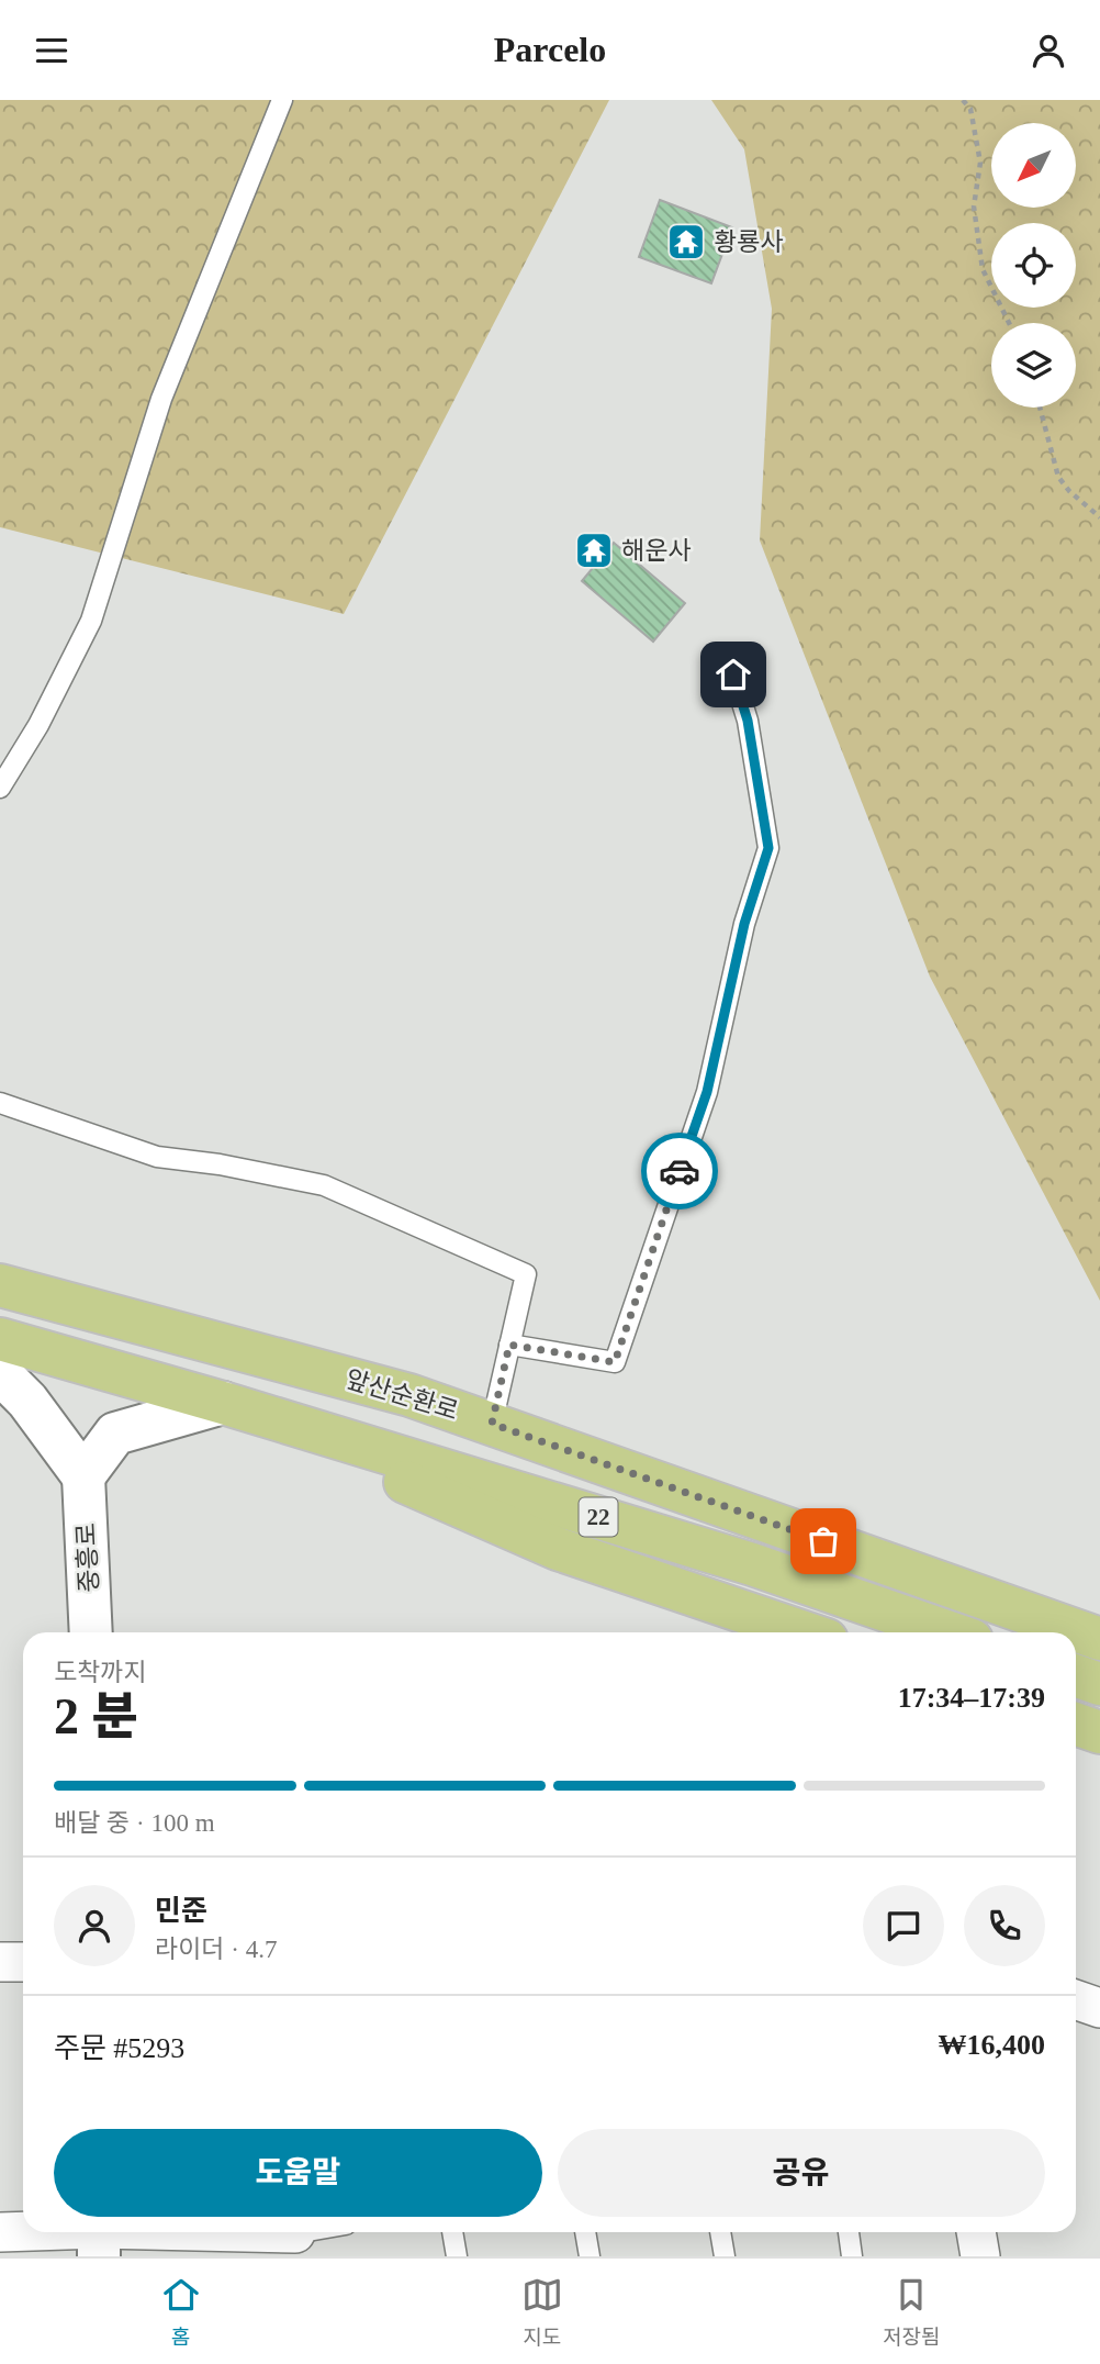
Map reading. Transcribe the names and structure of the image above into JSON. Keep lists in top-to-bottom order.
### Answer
{
  "streets": {
    "highway": ["앞산순환로", "22"],
    "street": ["중흥로"]
  },
  "places": {
    "temple": ["황룡사", "해운사"]
  },
  "north": "bottom left",
  "page": {
    "header": "Parcelo",
    "heading": ["2 분", "도착까지", "17:34–17:39"],
    "panel": [
      "민준",
      "라이더 · 4.7",
      "주문 #5293",
      "₩16,400"
    ],
    "bar": "배달 중 · 100 m",
    "buttons": ["도움말", "공유"],
    "tabs": ["홈", "지도", "저장됨"]
  }
}
